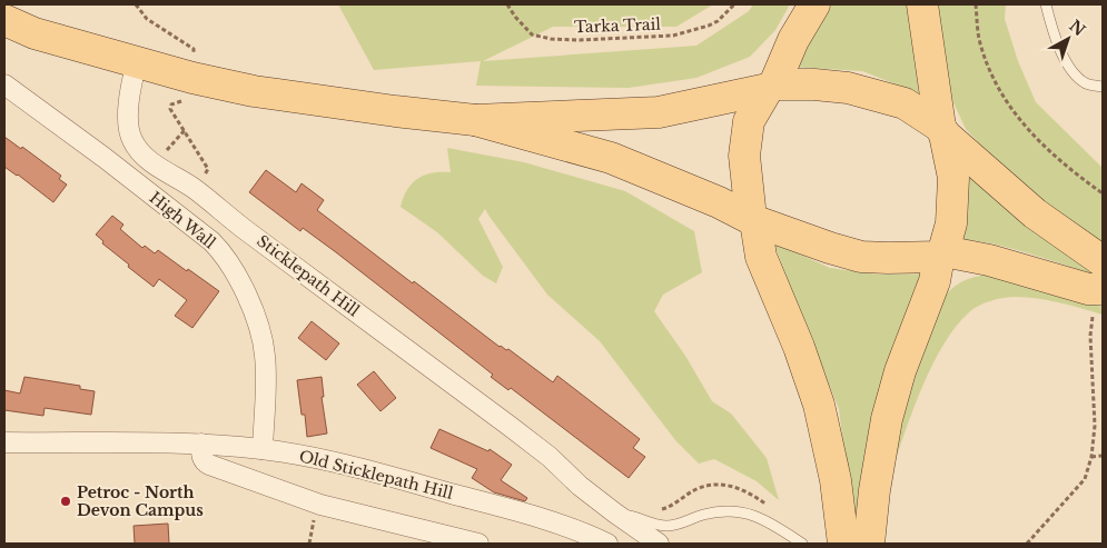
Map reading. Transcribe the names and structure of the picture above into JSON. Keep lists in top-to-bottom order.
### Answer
{
  "streets": {
    "street": ["High Wall", "Sticklepath Hill", "Old Sticklepath Hill"],
    "path": ["Tarka Trail"]
  },
  "crossings": [
    ["High Wall", "Old Sticklepath Hill"]
  ],
  "places": ["Petroc - North Devon Campus"],
  "north": "top right"
}
